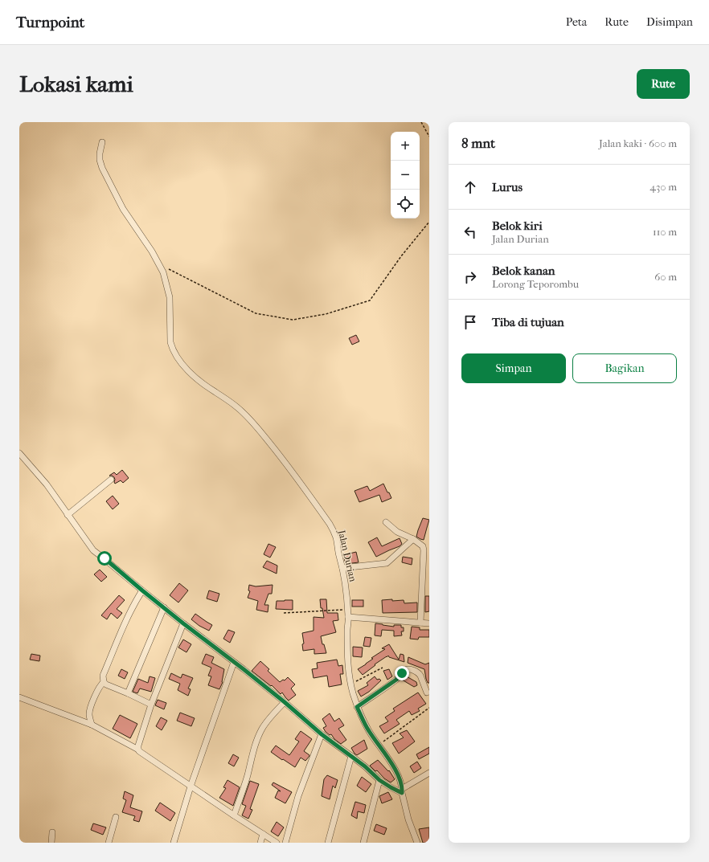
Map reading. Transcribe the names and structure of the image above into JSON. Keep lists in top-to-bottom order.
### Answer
{
  "streets": {
    "street": ["Jalan Durian"]
  },
  "page": {
    "header": "Turnpoint",
    "nav": ["Peta", "Rute", "Disimpan"],
    "buttons": [
      "Rute",
      ["Simpan", "Bagikan"]
    ],
    "title": "Lokasi kami",
    "heading": ["8 mnt", "Jalan kaki · 600 m"],
    "map_buttons": ["+", "−"],
    "list": [
      ["Lurus", "430 m"],
      ["Belok kiri", "Jalan Durian", "110 m"],
      ["Belok kanan", "Lorong Teporombu", "60 m"],
      "Tiba di tujuan"
    ]
  }
}
